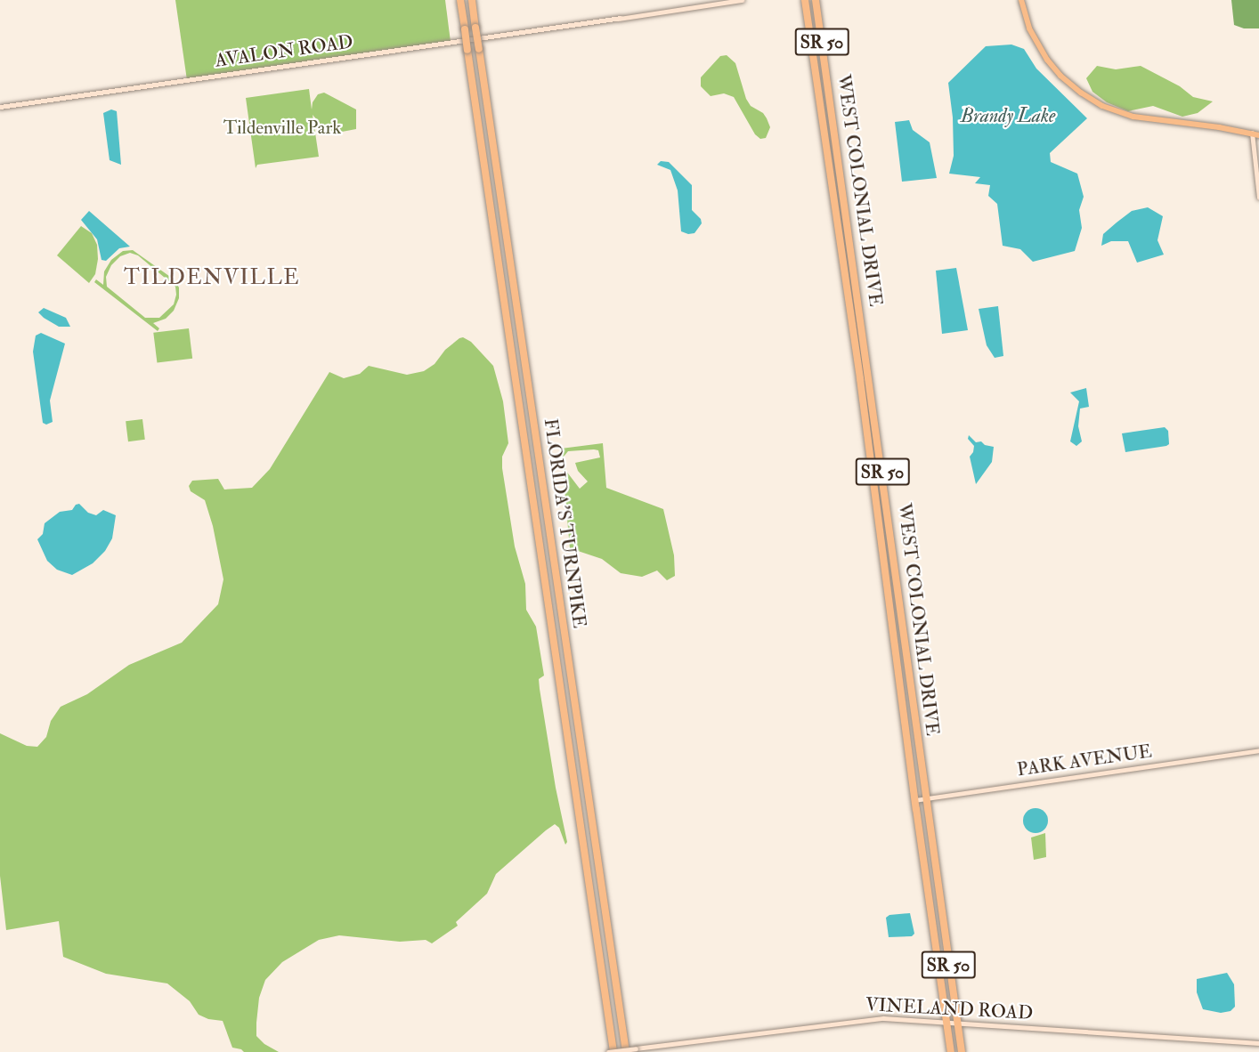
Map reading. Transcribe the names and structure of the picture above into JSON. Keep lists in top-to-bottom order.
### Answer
{
  "streets": {
    "highway": ["SR 50", "WEST COLONIAL DRIVE", "FLORIDA'S TURNPIKE"],
    "main road": ["AVALON ROAD", "PARK AVENUE", "VINELAND ROAD"]
  },
  "crossings": [
    ["WEST COLONIAL DRIVE", "PARK AVENUE"],
    ["WEST COLONIAL DRIVE", "VINELAND ROAD"]
  ],
  "districts": ["TILDENVILLE"],
  "water": ["Brandy Lake"],
  "parks": ["Tildenville Park"]
}
